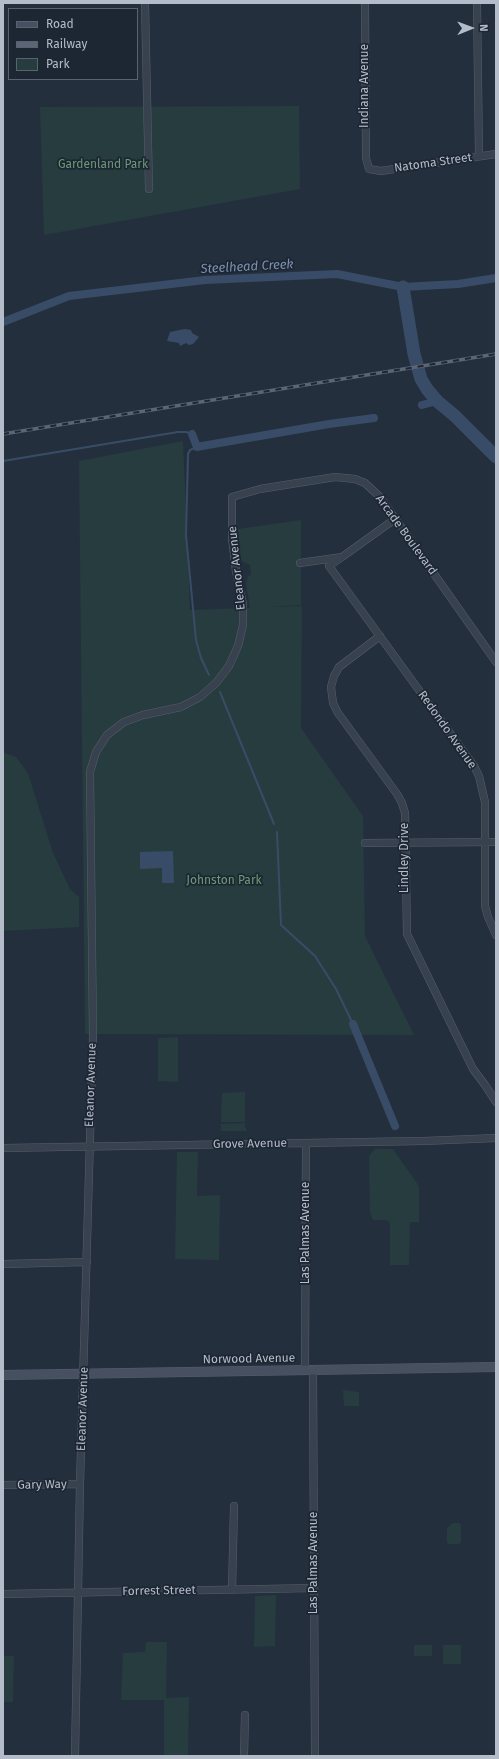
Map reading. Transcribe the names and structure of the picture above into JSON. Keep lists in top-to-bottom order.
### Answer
{
  "streets": {
    "main road": ["Norwood Avenue"],
    "street": [
      "Indiana Avenue",
      "Natoma Street",
      "Arcade Boulevard",
      "Eleanor Avenue",
      "Redondo Avenue",
      "Lindley Drive",
      "Grove Avenue",
      "Las Palmas Avenue",
      "Gary Way",
      "Forrest Street"
    ]
  },
  "crossings": [
    ["Indiana Avenue", "Natoma Street"],
    ["Arcade Boulevard", "Eleanor Avenue"],
    ["Eleanor Avenue", "Grove Avenue"],
    ["Eleanor Avenue", "Norwood Avenue"],
    ["Eleanor Avenue", "Gary Way"],
    ["Eleanor Avenue", "Forrest Street"],
    ["Redondo Avenue", "Lindley Drive"],
    ["Grove Avenue", "Las Palmas Avenue"],
    ["Las Palmas Avenue", "Norwood Avenue"],
    ["Las Palmas Avenue", "Forrest Street"]
  ],
  "water": ["Steelhead Creek"],
  "parks": ["Gardenland Park", "Johnston Park"],
  "legend": ["Road", "Railway", "Park"],
  "north": "right"
}
